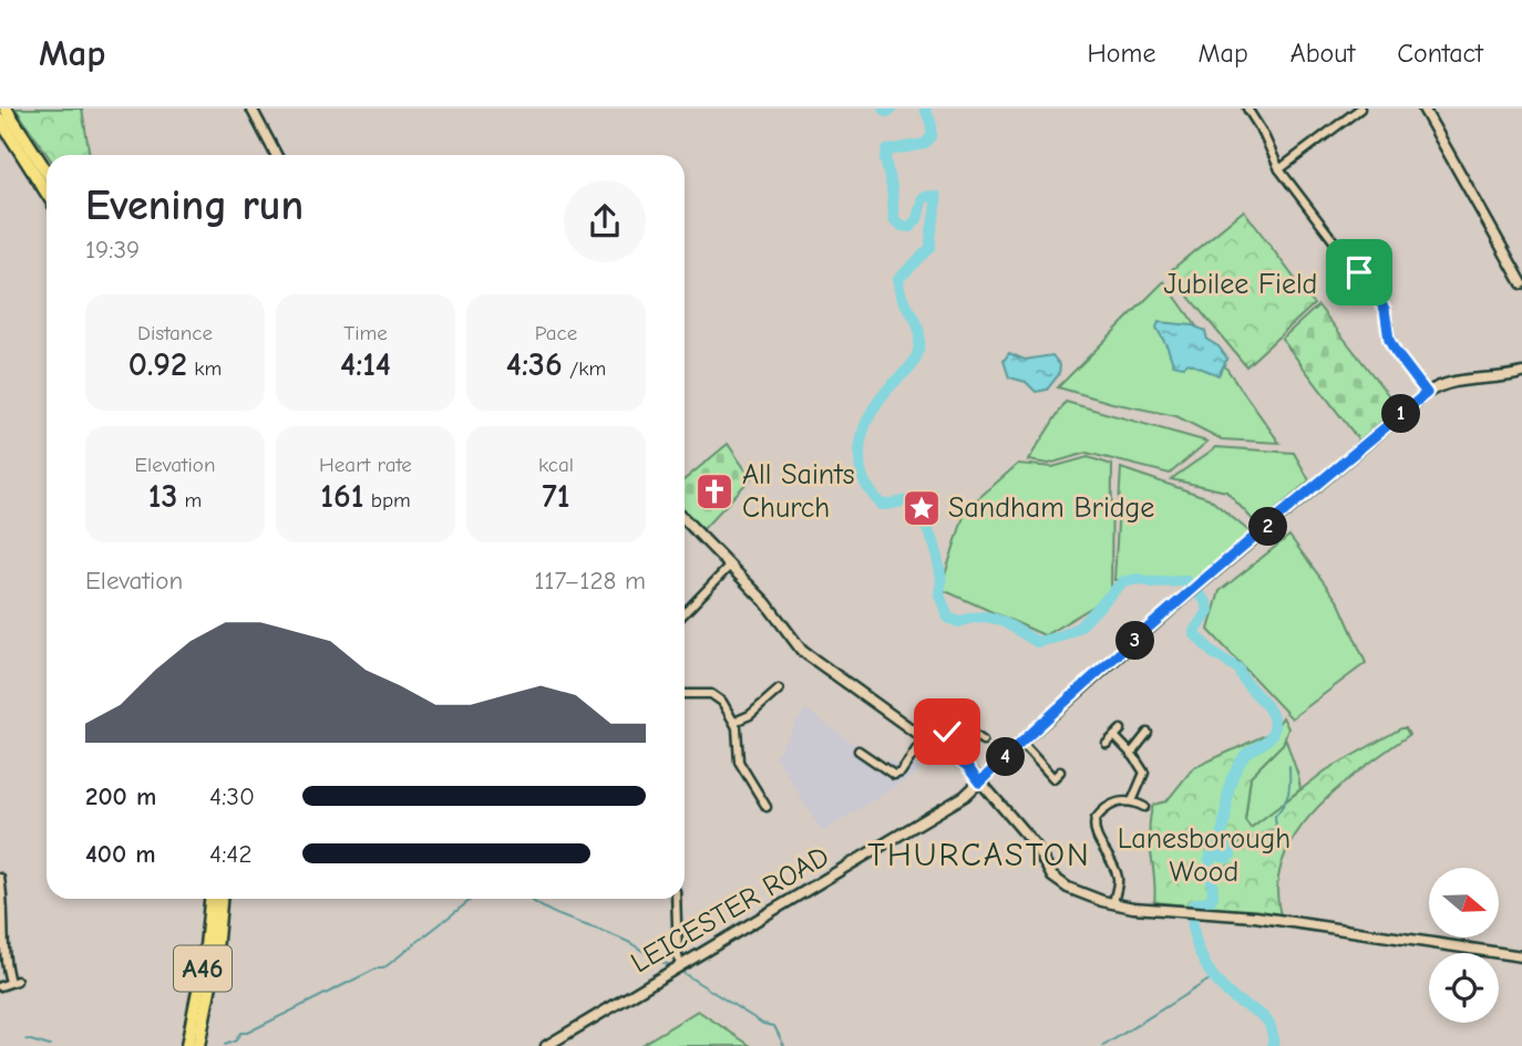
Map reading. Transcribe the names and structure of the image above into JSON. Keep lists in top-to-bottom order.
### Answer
{
  "streets": {
    "highway": ["A46"],
    "street": ["LEICESTER ROAD"]
  },
  "districts": ["THURCASTON"],
  "parks": ["Jubilee Field", "Lanesborough Wood"],
  "places": {
    "church": ["All Saints Church"],
    "place": ["Sandham Bridge"]
  },
  "north": "right",
  "page": {
    "header": "Map",
    "nav": [
      "Home",
      "Map",
      "About",
      "Contact"
    ],
    "heading": ["Evening run", "19:39"],
    "stats": [
      ["Distance", "0.92 km"],
      ["Time", "4:14"],
      ["Pace", "4:36 /km"],
      ["Elevation", "13 m"],
      ["Heart rate", "161 bpm"],
      ["kcal", "71"]
    ],
    "pins": [
      "1",
      "2",
      "3",
      "4"
    ],
    "chart": ["Elevation", "117–128 m"],
    "list": [
      {
        "name": "200 m",
        "note": "4:30"
      },
      {
        "name": "400 m",
        "note": "4:42"
      }
    ]
  }
}
